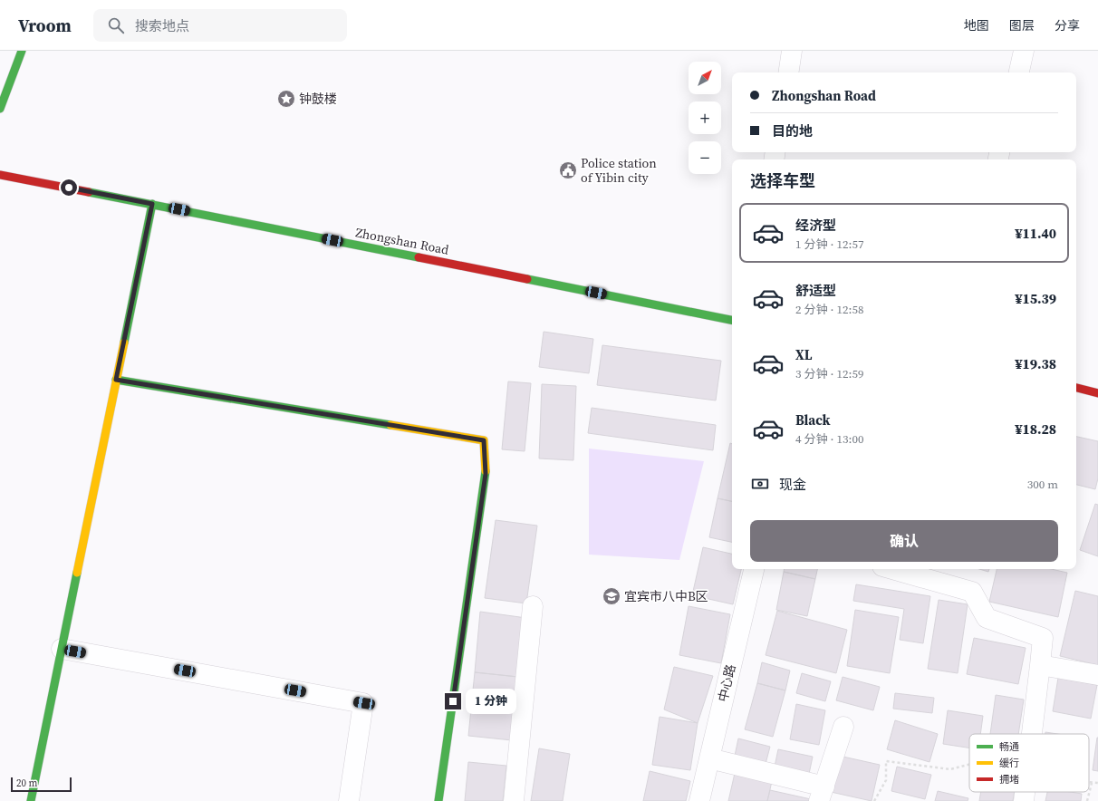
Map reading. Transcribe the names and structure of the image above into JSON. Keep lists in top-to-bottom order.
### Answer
{
  "streets": {
    "street": ["Zhongshan Road", "中心路"]
  },
  "places": {
    "place": ["钟鼓楼"],
    "public building": ["Police station of Yibin city"],
    "school or university": ["宜宾市八中B区"]
  },
  "legend": ["畅通", "缓行", "拥堵"],
  "scale_bar": "20 m",
  "north": "top right",
  "page": {
    "header": "Vroom",
    "search": "搜索地点",
    "nav": ["地图", "图层", "分享"],
    "map_buttons": ["+", "−"],
    "banner": ["Zhongshan Road", "目的地"],
    "heading": "选择车型",
    "list": [
      {
        "name": "经济型",
        "note": "1 分钟 · 12:57",
        "value": "¥11.40"
      },
      {
        "name": "舒适型",
        "note": "2 分钟 · 12:58",
        "value": "¥15.39"
      },
      {
        "name": "XL",
        "note": "3 分钟 · 12:59",
        "value": "¥19.38"
      },
      {
        "name": "Black",
        "note": "4 分钟 · 13:00",
        "value": "¥18.28"
      }
    ],
    "pay": ["现金", "300 m"],
    "buttons": "确认",
    "bubble": "1 分钟",
    "scale": "20 m"
  }
}
